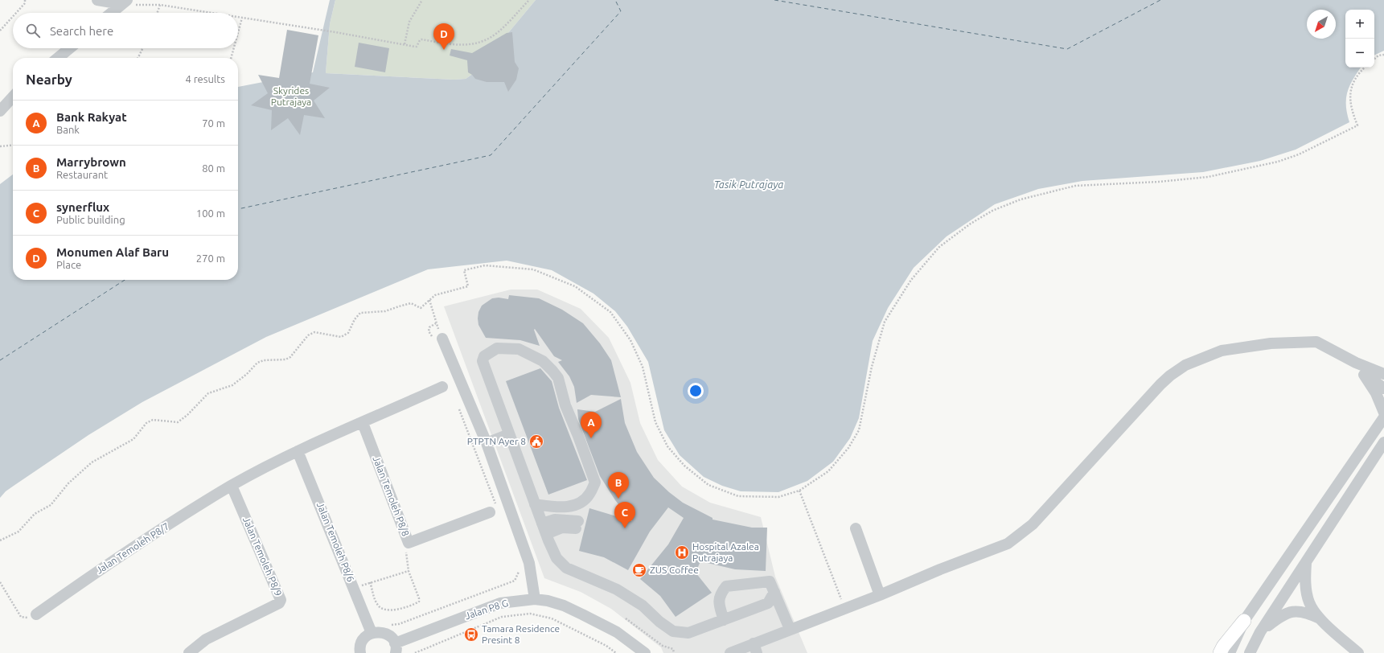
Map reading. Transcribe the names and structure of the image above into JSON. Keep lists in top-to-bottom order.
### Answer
{
  "streets": {
    "street": [
      "Jalan Temoleh P8/8",
      "Jalan Temoleh P8/6",
      "Jalan Temoleh P8/7",
      "Jalan Temoleh P8/9",
      "Jalan P8 G"
    ]
  },
  "crossings": [
    ["Jalan Temoleh P8/8", "Jalan Temoleh P8/7"],
    ["Jalan Temoleh P8/6", "Jalan Temoleh P8/7"],
    ["Jalan Temoleh P8/7", "Jalan Temoleh P8/9"]
  ],
  "water": ["Tasik Putrajaya"],
  "parks": ["Skyrides Putrajaya"],
  "places": {
    "public building": ["PTPTN Ayer 8"],
    "hospital": ["Hospital Azalea Putrajaya"],
    "cafe": ["ZUS Coffee"],
    "bus stop": ["Tamara Residence Presint 8"]
  },
  "north": "bottom left",
  "page": {
    "map_buttons": ["+", "−"],
    "search": "Search here",
    "pins": [
      "D",
      "A",
      "B",
      "C"
    ],
    "heading": ["Nearby", "4 results"],
    "list": [
      {
        "mark": "A",
        "name": "Bank Rakyat",
        "note": "Bank",
        "value": "70 m"
      },
      {
        "mark": "B",
        "name": "Marrybrown",
        "note": "Restaurant",
        "value": "80 m"
      },
      {
        "mark": "C",
        "name": "synerflux",
        "note": "Public building",
        "value": "100 m"
      },
      {
        "mark": "D",
        "name": "Monumen Alaf Baru",
        "note": "Place",
        "value": "270 m"
      }
    ]
  }
}
